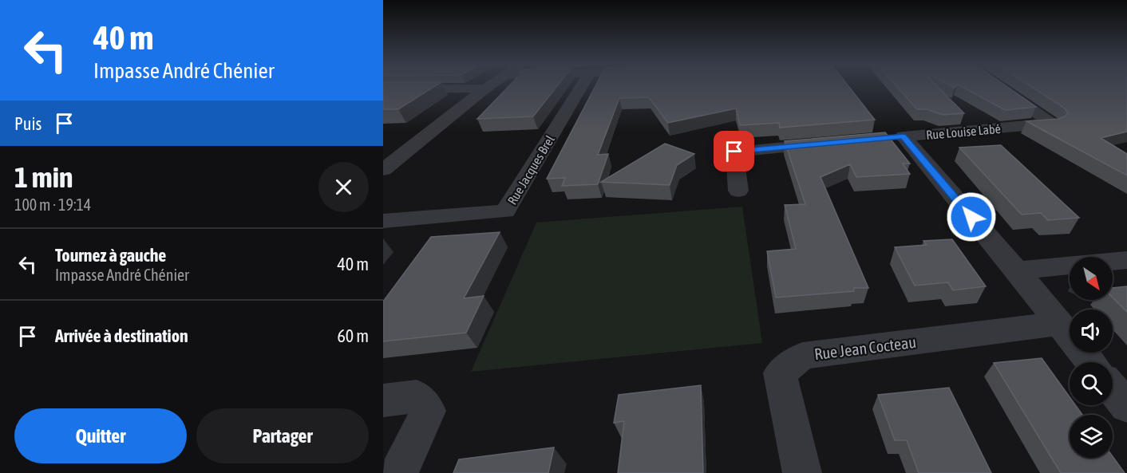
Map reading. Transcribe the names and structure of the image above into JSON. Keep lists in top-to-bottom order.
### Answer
{
  "streets": {
    "street": ["Rue Louise Labé", "Rue Jacques Brel", "Rue Jean Cocteau"]
  },
  "crossings": [
    ["Rue Louise Labé", "Rue Jean Cocteau"]
  ],
  "north": "bottom right",
  "page": {
    "turn": ["40 m", "Impasse André Chénier"],
    "then": "Puis",
    "heading": ["1 min", "100 m · 19:14"],
    "list": [
      {
        "name": "Tournez à gauche",
        "note": "Impasse André Chénier",
        "value": "40 m"
      },
      {
        "name": "Arrivée à destination",
        "value": "60 m"
      }
    ],
    "buttons": ["Quitter", "Partager"]
  }
}
